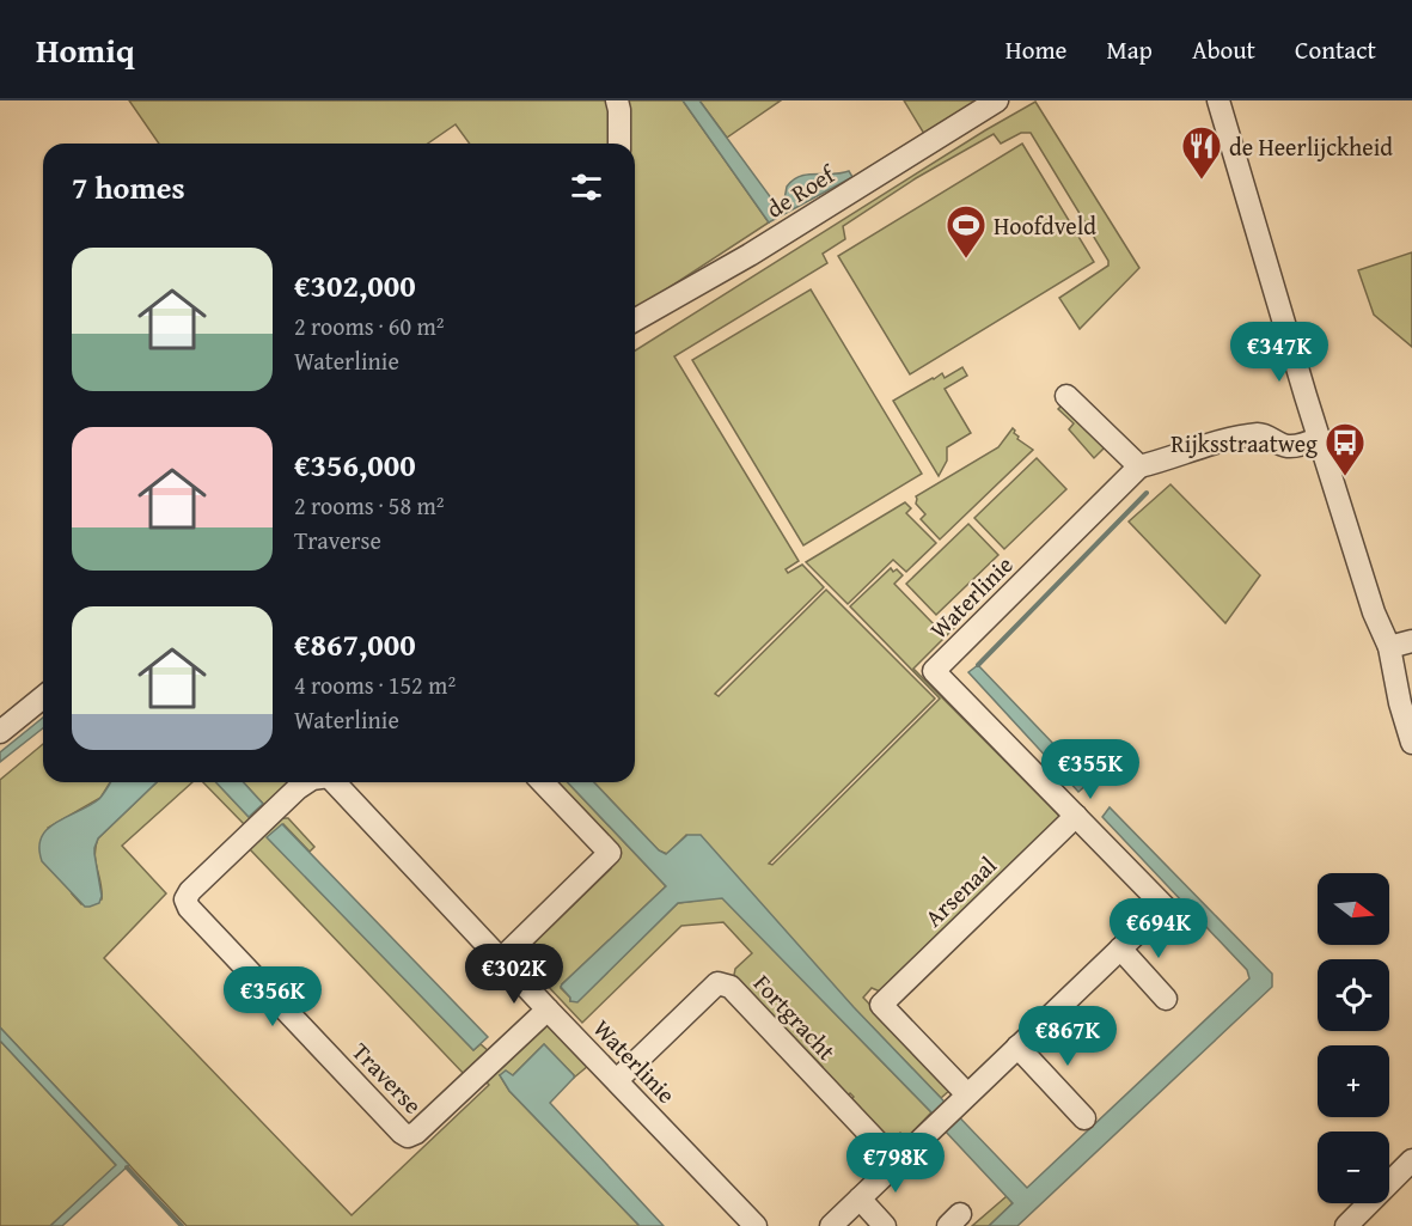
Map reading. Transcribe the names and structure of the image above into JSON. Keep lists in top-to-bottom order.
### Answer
{
  "streets": {
    "street": [
      "de Roef",
      "Waterlinie",
      "Arsenaal",
      "Fortgracht",
      "Traverse"
    ]
  },
  "crossings": [
    ["Waterlinie", "Arsenaal"],
    ["Waterlinie", "Fortgracht"],
    ["Waterlinie", "Traverse"]
  ],
  "places": {
    "restaurant": ["de Heerlijckheid"],
    "sports": ["Hoofdveld"],
    "bus stop": ["Rijksstraatweg"]
  },
  "north": "right",
  "page": {
    "header": "Homiq",
    "nav": [
      "Home",
      "Map",
      "About",
      "Contact"
    ],
    "heading": "7 homes",
    "list": [
      {
        "name": "€302,000",
        "note": "2 rooms · 60 m² · Waterlinie"
      },
      {
        "name": "€356,000",
        "note": "2 rooms · 58 m² · Traverse"
      },
      {
        "name": "€867,000",
        "note": "4 rooms · 152 m² · Waterlinie"
      }
    ],
    "price": [
      "€347K",
      "€355K",
      "€694K",
      "€302K",
      "€356K",
      "€867K",
      "€798K"
    ],
    "map_buttons": ["+", "−"]
  }
}
